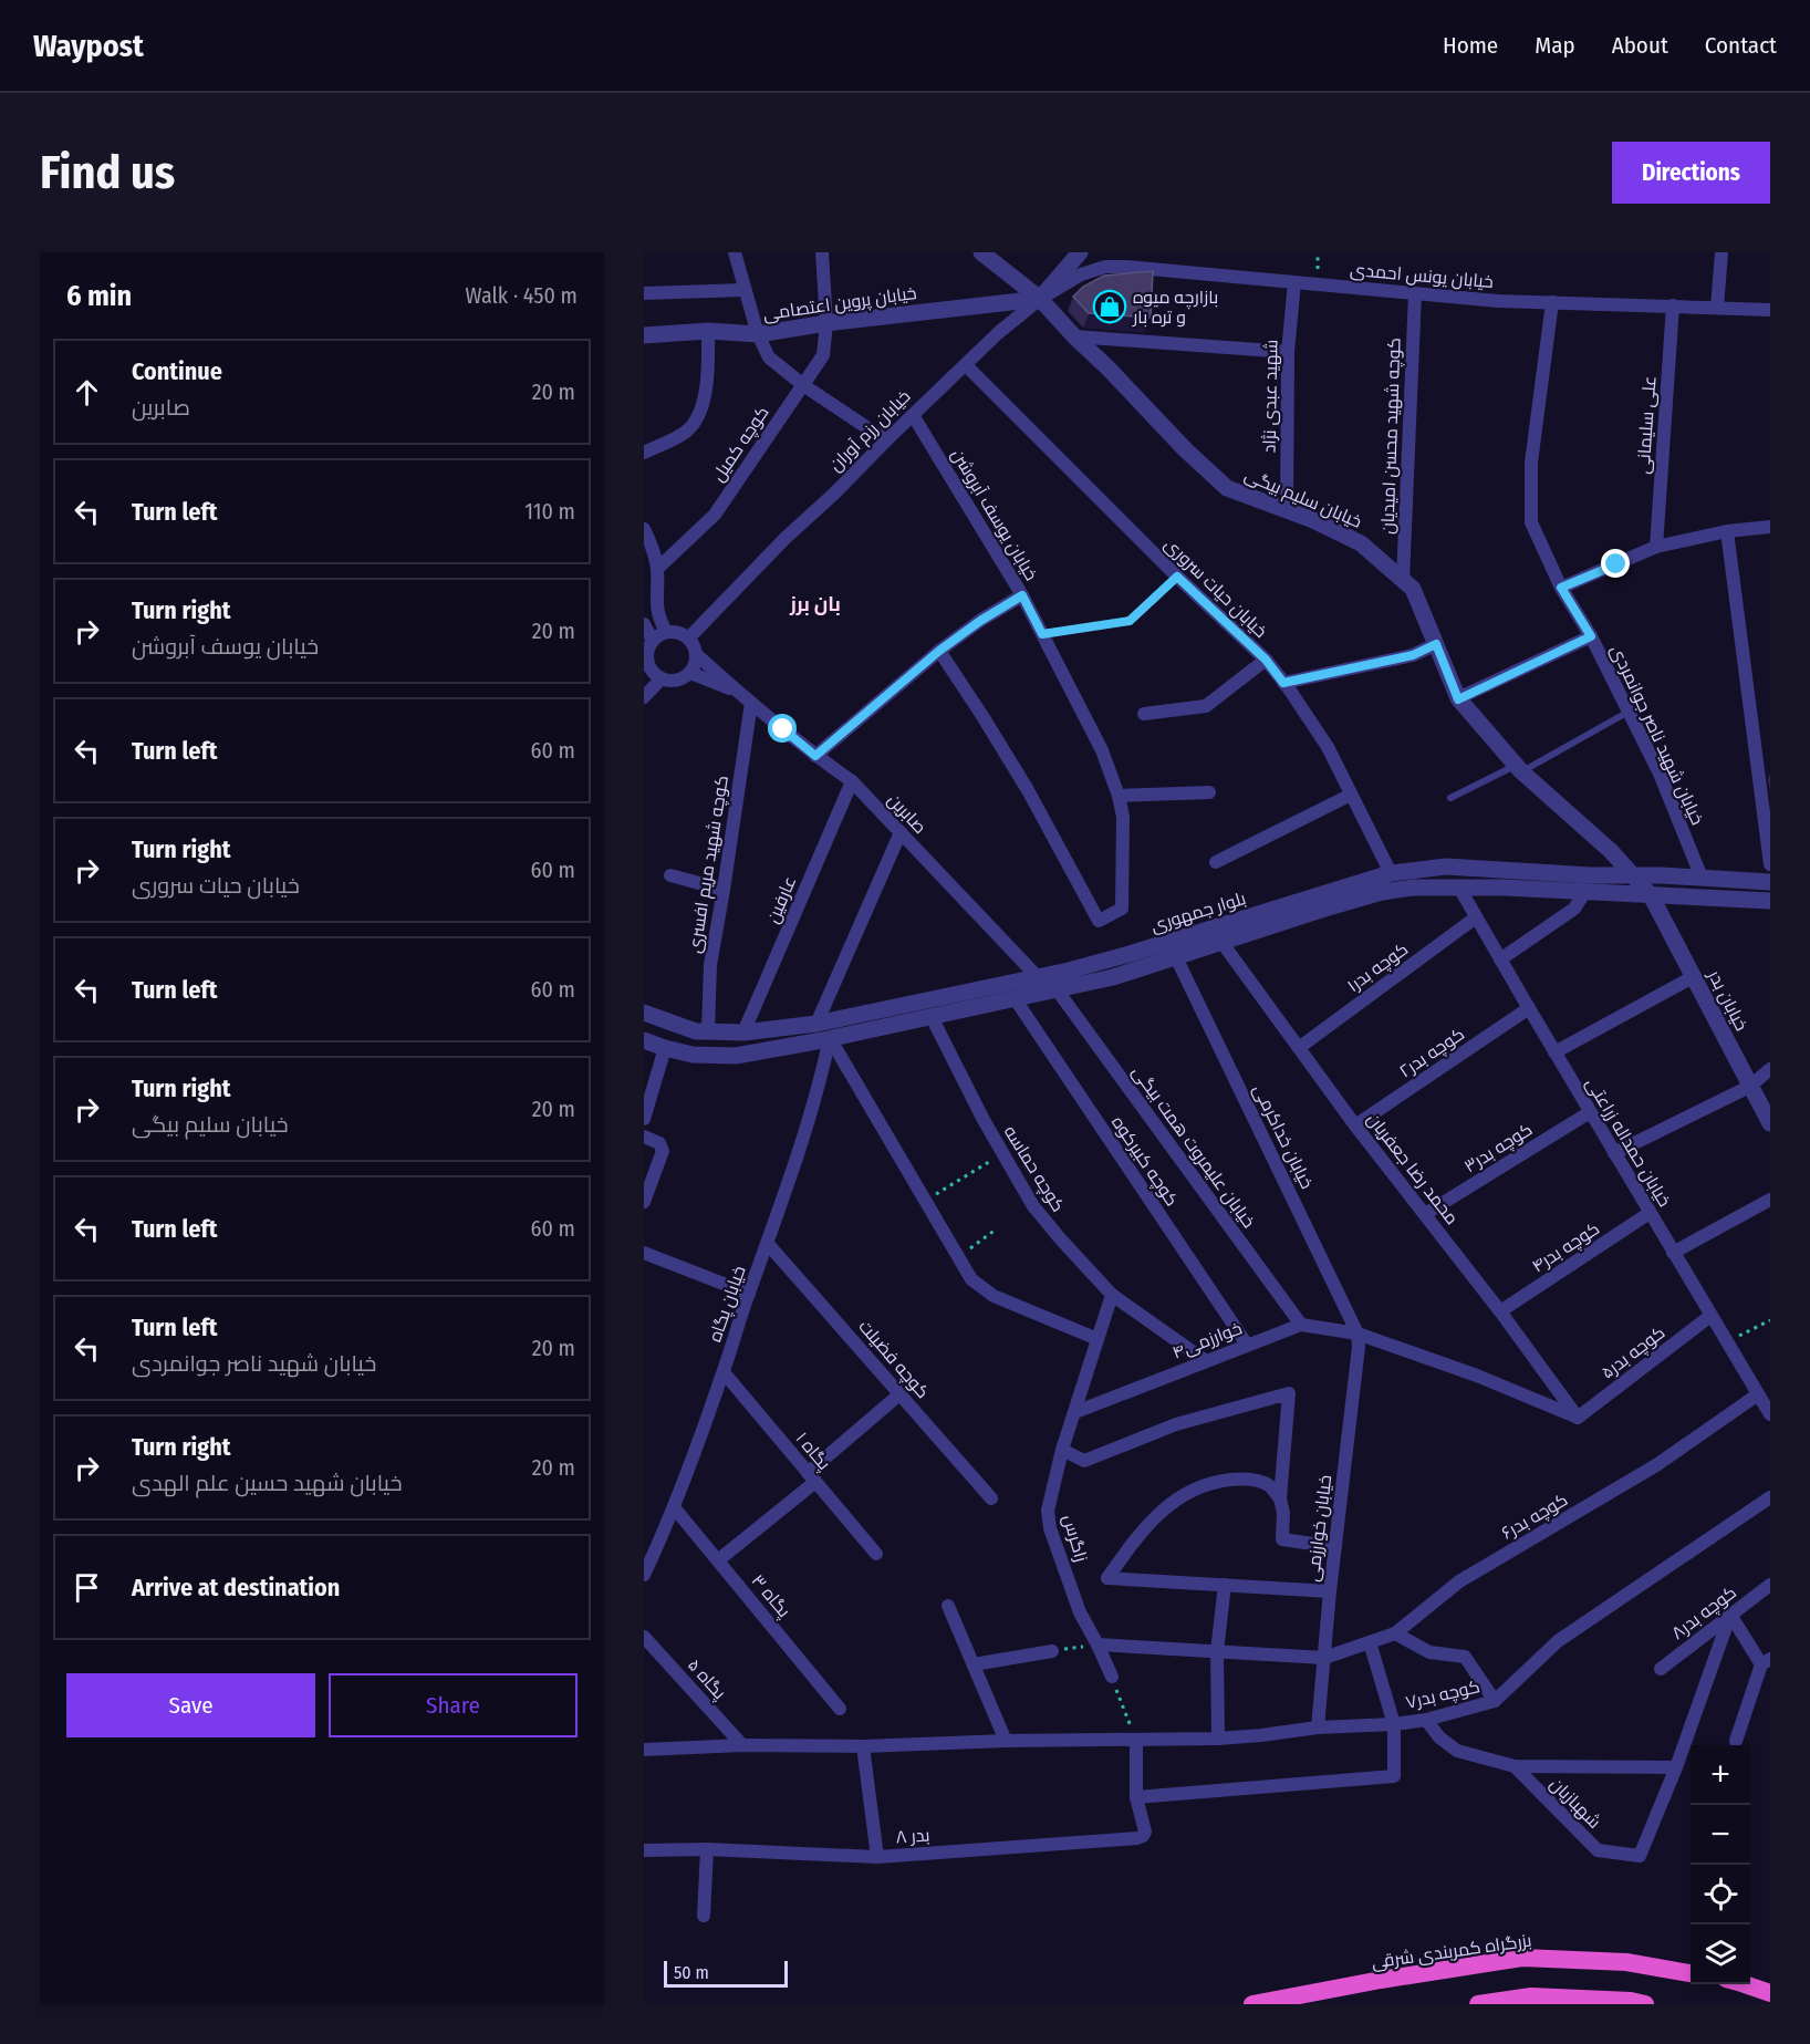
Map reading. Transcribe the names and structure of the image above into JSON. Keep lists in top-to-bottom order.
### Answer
{
  "streets": {
    "highway": ["بزرگراه کمربندی شرقی"],
    "street": [
      "خیابان یونس احمدی",
      "خیابان پروین اعتصامی",
      "شهید عبدی نژاد",
      "علی سلیمانی",
      "خیابان رزم آوران",
      "کوچه شهید محسن امیدیان",
      "کوچه کمیل",
      "خیابان سلیم بیگی",
      "خیابان یوسف آبروشن",
      "خیابان حیات سروری",
      "خیابان شهید ناصر جوانمردی",
      "صابرین",
      "کوچه شهید مریم افسری",
      "عارفین",
      "بلوار جمهوری",
      "کوچه بدر۱",
      "خیابان بدر",
      "کوچه بدر۲",
      "خیابان خداکرمی",
      "خیابان حمداله زراعتی",
      "خیابان علیمروت همت بیگی",
      "کوچه بدر۳",
      "کوچه کبیرکوه",
      "کوچه حماسه",
      "محمد رضا جعفریان",
      "کوچه بدر۴",
      "خیابان پگاه",
      "خوارزمی۴",
      "کوچه بدر۵",
      "کوچه فضیلت",
      "پگاه ۱",
      "کوچه بدر۶",
      "خیابان خوارزمی",
      "زاگرس",
      "پگاه ۳",
      "کوچه بدر۸",
      "پگاه ۵",
      "کوچه بدر۷",
      "شهبازیان",
      "بدر ۸"
    ]
  },
  "crossings": [
    ["خیابان یونس احمدی", "خیابان پروین اعتصامی"],
    ["خیابان یونس احمدی", "شهید عبدی نژاد"],
    ["خیابان یونس احمدی", "علی سلیمانی"],
    ["خیابان یونس احمدی", "خیابان رزم آوران"],
    ["خیابان یونس احمدی", "کوچه شهید محسن امیدیان"],
    ["خیابان یونس احمدی", "خیابان سلیم بیگی"],
    ["خیابان یونس احمدی", "خیابان شهید ناصر جوانمردی"],
    ["خیابان پروین اعتصامی", "خیابان رزم آوران"],
    ["خیابان پروین اعتصامی", "کوچه کمیل"],
    ["خیابان پروین اعتصامی", "خیابان سلیم بیگی"],
    ["شهید عبدی نژاد", "خیابان سلیم بیگی"],
    ["خیابان رزم آوران", "خیابان سلیم بیگی"],
    ["خیابان رزم آوران", "خیابان یوسف آبروشن"],
    ["خیابان رزم آوران", "خیابان حیات سروری"],
    ["خیابان رزم آوران", "صابرین"],
    ["کوچه شهید محسن امیدیان", "خیابان سلیم بیگی"],
    ["خیابان سلیم بیگی", "بلوار جمهوری"],
    ["خیابان سلیم بیگی", "خیابان بدر"],
    ["خیابان حیات سروری", "بلوار جمهوری"],
    ["خیابان شهید ناصر جوانمردی", "بلوار جمهوری"],
    ["صابرین", "کوچه شهید مریم افسری"],
    ["صابرین", "عارفین"],
    ["صابرین", "بلوار جمهوری"],
    ["کوچه شهید مریم افسری", "بلوار جمهوری"],
    ["عارفین", "بلوار جمهوری"],
    ["بلوار جمهوری", "خیابان بدر"],
    ["بلوار جمهوری", "خیابان خداکرمی"],
    ["بلوار جمهوری", "خیابان حمداله زراعتی"],
    ["بلوار جمهوری", "خیابان علیمروت همت بیگی"],
    ["بلوار جمهوری", "کوچه کبیرکوه"],
    ["بلوار جمهوری", "کوچه حماسه"],
    ["بلوار جمهوری", "محمد رضا جعفریان"],
    ["بلوار جمهوری", "خیابان پگاه"],
    ["کوچه بدر۱", "خیابان حمداله زراعتی"],
    ["کوچه بدر۱", "محمد رضا جعفریان"],
    ["کوچه بدر۲", "خیابان حمداله زراعتی"],
    ["کوچه بدر۲", "محمد رضا جعفریان"],
    ["خیابان خداکرمی", "خوارزمی۴"],
    ["خیابان خداکرمی", "خیابان خوارزمی"],
    ["خیابان حمداله زراعتی", "کوچه بدر۳"],
    ["خیابان حمداله زراعتی", "کوچه بدر۴"],
    ["خیابان حمداله زراعتی", "کوچه بدر۵"],
    ["خیابان حمداله زراعتی", "کوچه بدر۶"],
    ["خیابان علیمروت همت بیگی", "خوارزمی۴"],
    ["کوچه بدر۳", "محمد رضا جعفریان"],
    ["کوچه کبیرکوه", "خوارزمی۴"],
    ["کوچه حماسه", "خوارزمی۴"],
    ["کوچه حماسه", "زاگرس"],
    ["محمد رضا جعفریان", "کوچه بدر۴"],
    ["محمد رضا جعفریان", "خوارزمی۴"],
    ["محمد رضا جعفریان", "کوچه بدر۵"],
    ["خیابان پگاه", "کوچه فضیلت"],
    ["خیابان پگاه", "پگاه ۱"],
    ["خیابان پگاه", "پگاه ۳"],
    ["خوارزمی۴", "کوچه بدر۵"],
    ["خوارزمی۴", "خیابان خوارزمی"],
    ["خوارزمی۴", "زاگرس"],
    ["کوچه بدر۶", "خیابان خوارزمی"],
    ["خیابان خوارزمی", "کوچه بدر۷"],
    ["پگاه ۵", "کوچه بدر۷"]
  ],
  "districts": ["بان برز"],
  "places": {
    "shop": ["بازارچه میوه و تره بار"]
  },
  "scale_bar": "50 m",
  "page": {
    "header": "Waypost",
    "nav": [
      "Home",
      "Map",
      "About",
      "Contact"
    ],
    "buttons": [
      "Directions",
      ["Save", "Share"]
    ],
    "title": "Find us",
    "heading": ["6 min", "Walk · 450 m"],
    "list": [
      ["Continue", "صابرین", "20 m"],
      ["Turn left", "110 m"],
      ["Turn right", "خیابان یوسف آبروشن", "20 m"],
      ["Turn left", "60 m"],
      ["Turn right", "خیابان حیات سروری", "60 m"],
      ["Turn left", "60 m"],
      ["Turn right", "خیابان سلیم بیگی", "20 m"],
      ["Turn left", "60 m"],
      ["Turn left", "خیابان شهید ناصر جوانمردی", "20 m"],
      ["Turn right", "خیابان شهید حسین علم الهدی", "20 m"],
      "Arrive at destination"
    ],
    "map_buttons": ["+", "−"],
    "scale": "50 m"
  }
}
